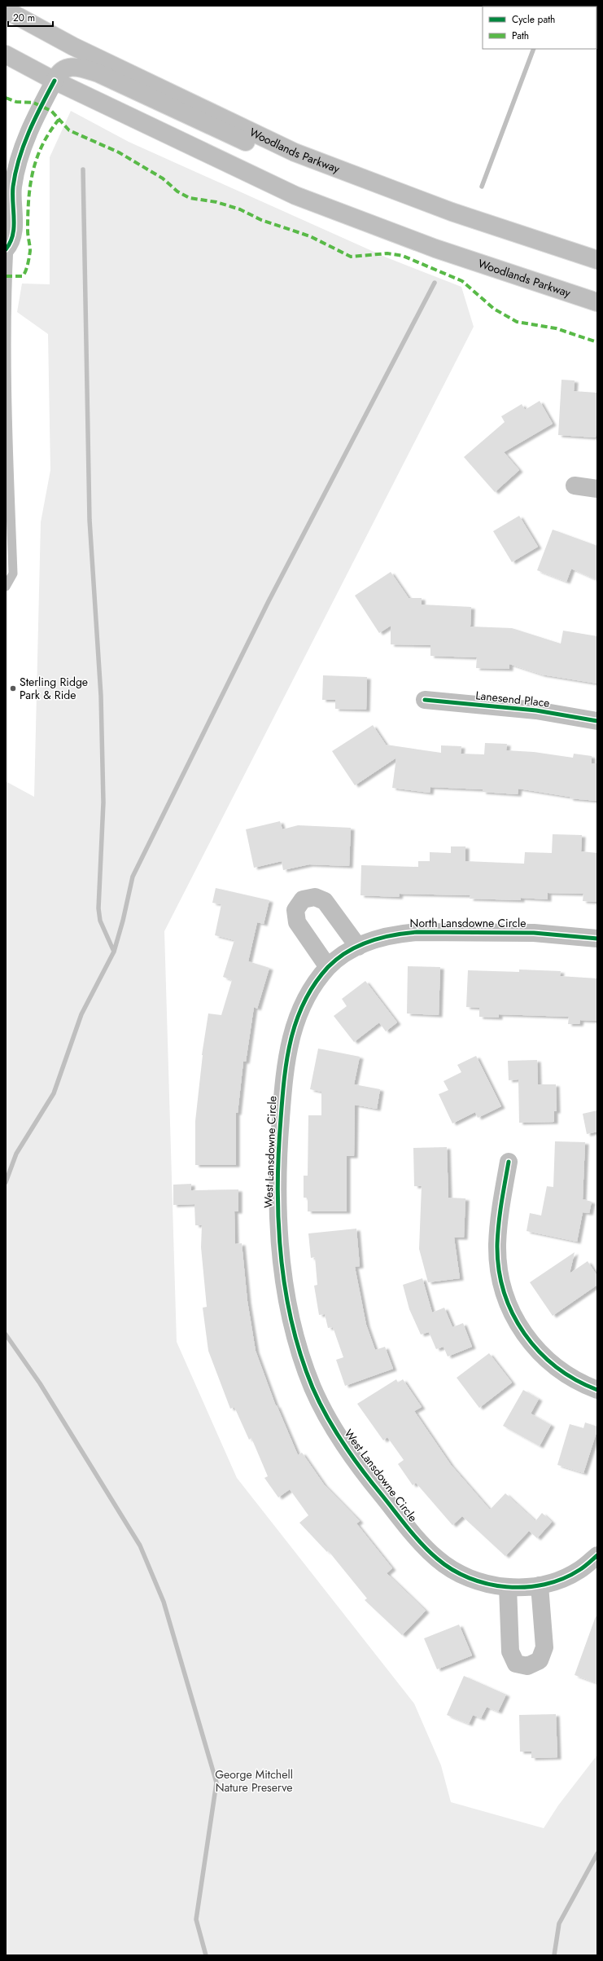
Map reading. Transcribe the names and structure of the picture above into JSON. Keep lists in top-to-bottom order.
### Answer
{
  "streets": {
    "street": [
      "Woodlands Parkway",
      "Lanesend Place",
      "North Lansdowne Circle",
      "West Lansdowne Circle"
    ]
  },
  "crossings": [
    ["North Lansdowne Circle", "West Lansdowne Circle"]
  ],
  "parks": ["George Mitchell Nature Preserve"],
  "places": ["Sterling Ridge Park & Ride"],
  "legend": ["Cycle path", "Path"],
  "scale_bar": "20 m"
}
